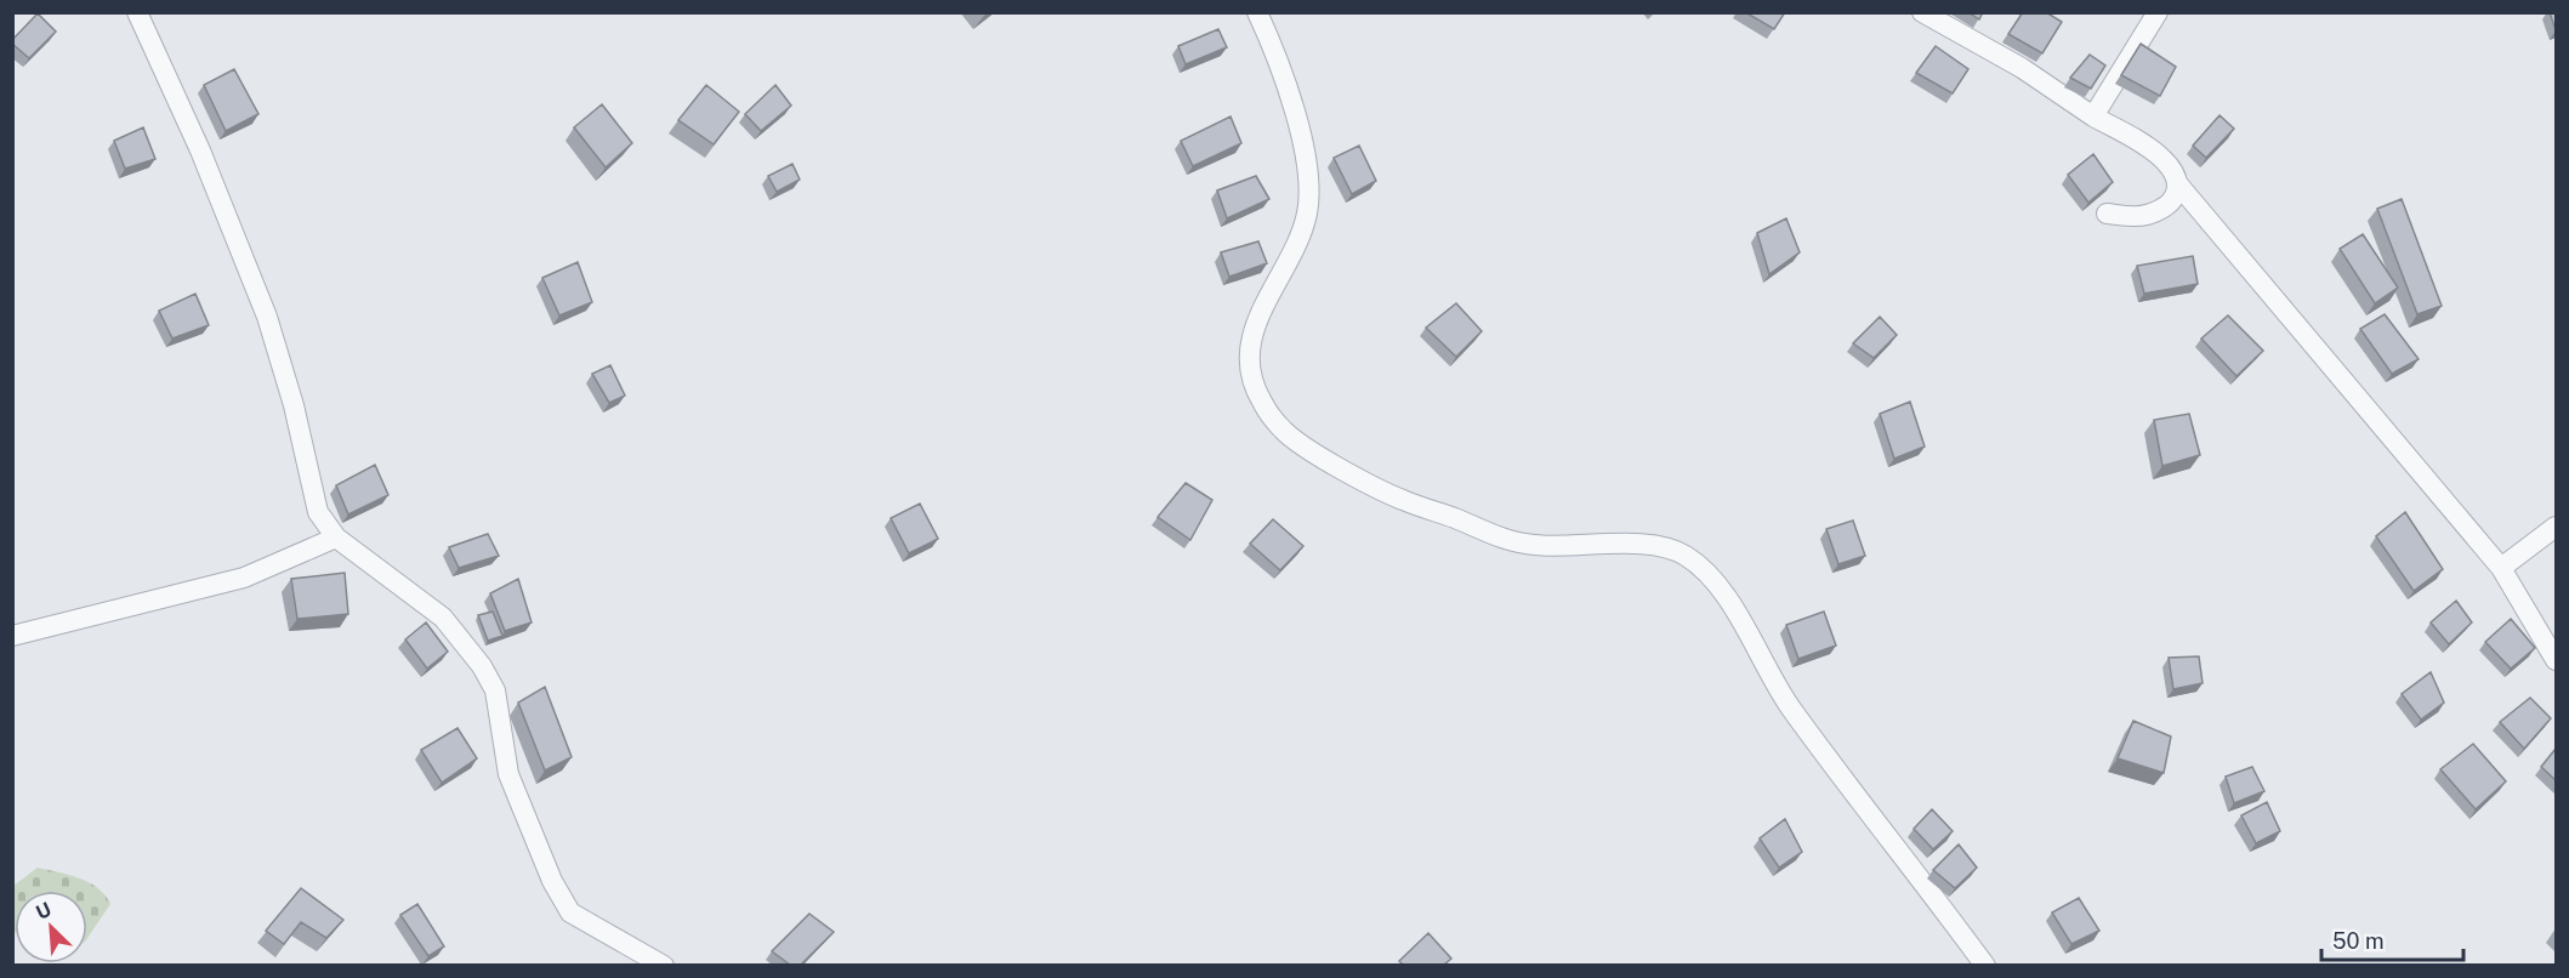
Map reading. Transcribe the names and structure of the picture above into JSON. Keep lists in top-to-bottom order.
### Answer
{
  "scale_bar": "50 m",
  "north": "top left"
}
